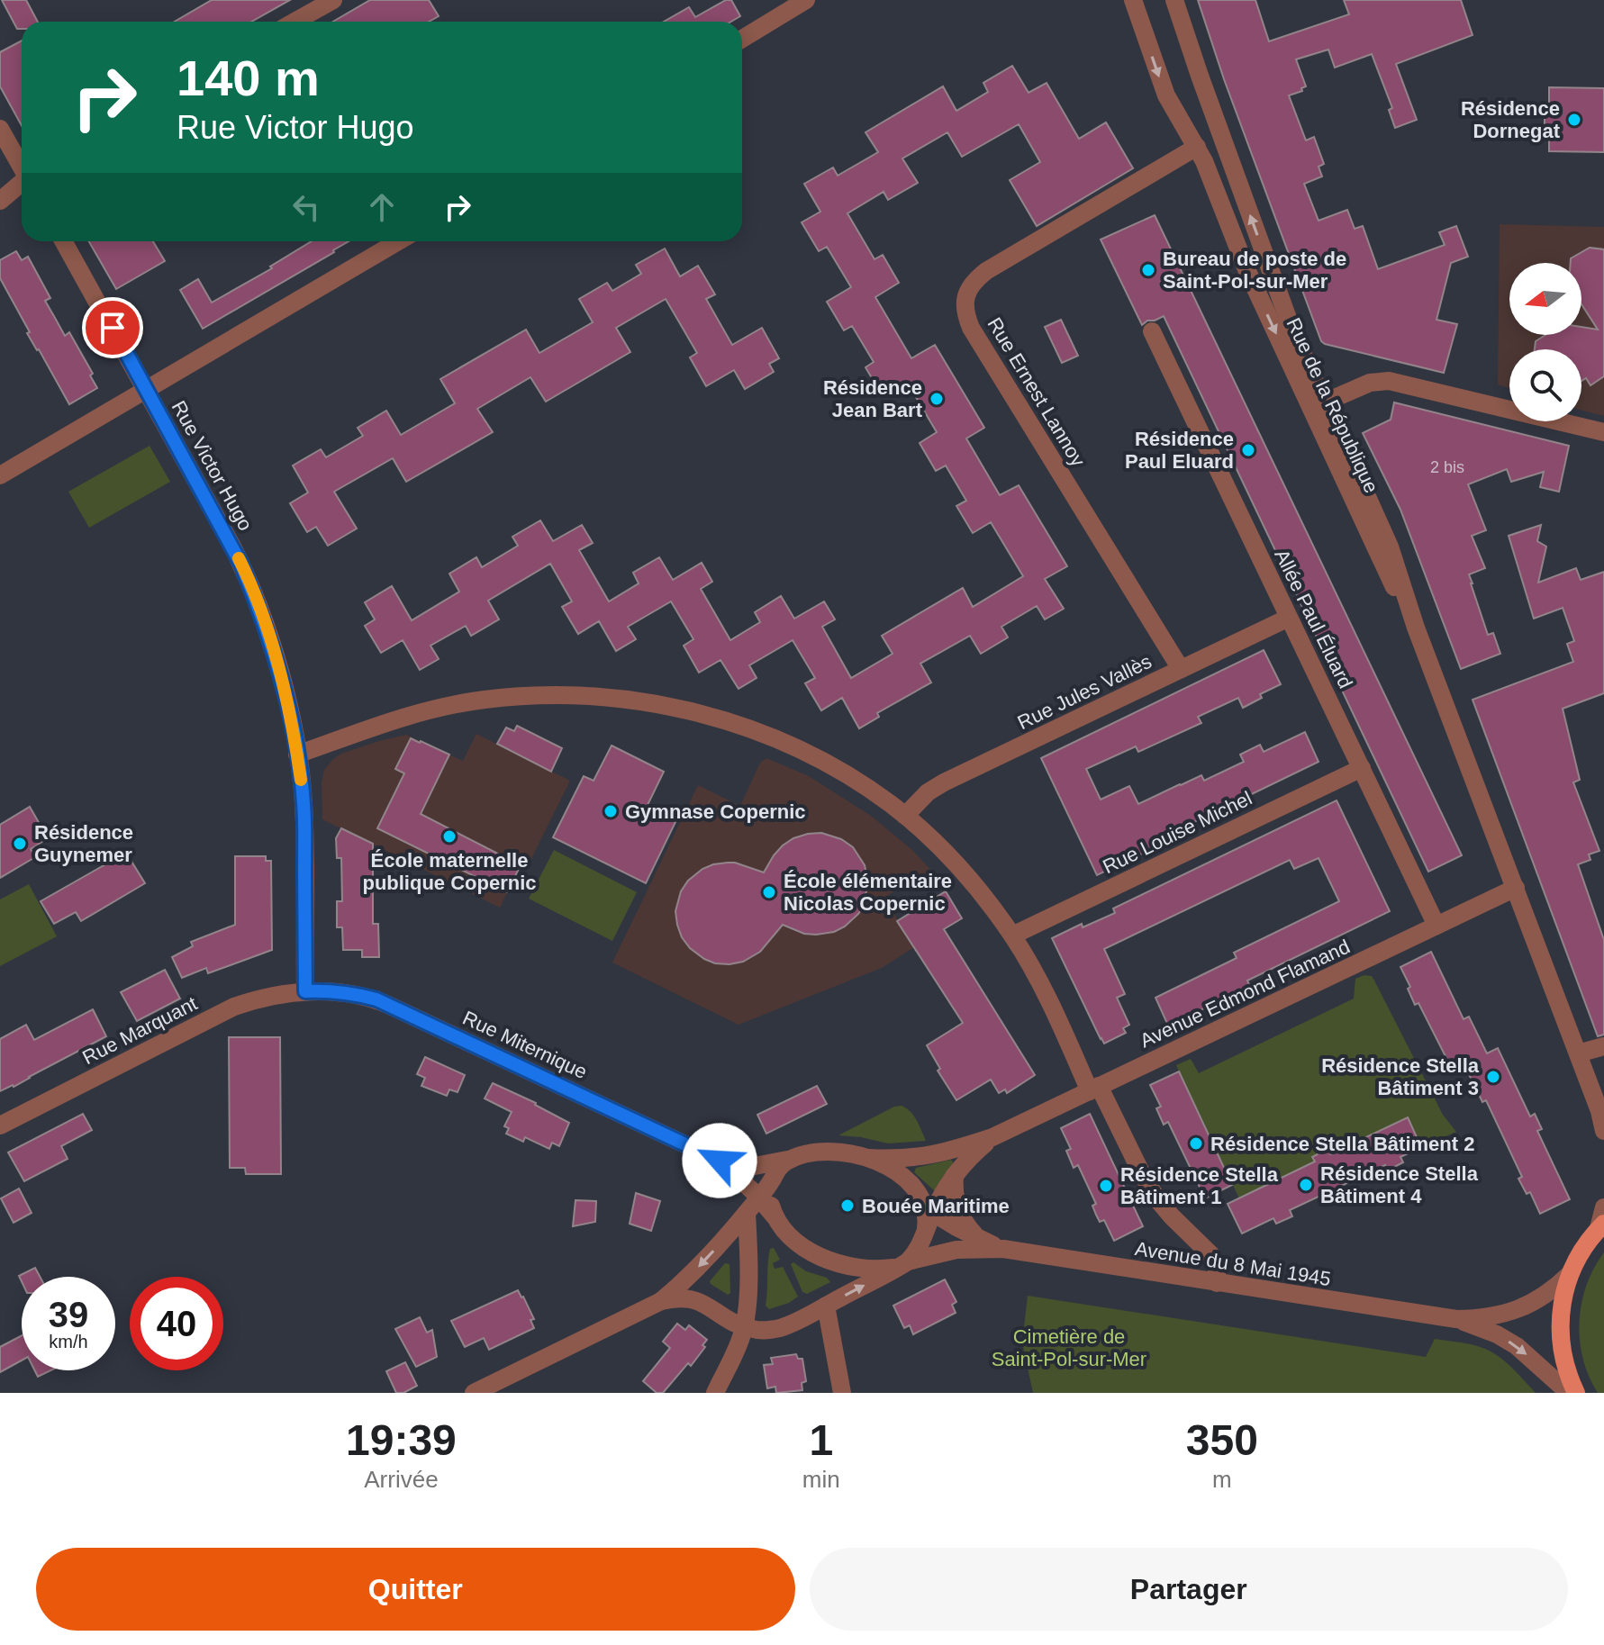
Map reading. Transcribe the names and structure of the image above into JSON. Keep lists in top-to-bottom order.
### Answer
{
  "streets": {
    "street": [
      "Rue Ernest Lannoy",
      "Rue de la République",
      "Rue Victor Hugo",
      "Allée Paul Éluard",
      "Rue Jules Vallès",
      "Rue Louise Michel",
      "Avenue Edmond Flamand",
      "Rue Marquant",
      "Rue Miternique",
      "Avenue du 8 Mai 1945"
    ]
  },
  "crossings": [
    ["Rue Ernest Lannoy", "Rue de la République"],
    ["Rue Ernest Lannoy", "Rue Jules Vallès"],
    ["Rue de la République", "Avenue Edmond Flamand"],
    ["Rue Victor Hugo", "Rue Marquant"],
    ["Rue Victor Hugo", "Rue Miternique"],
    ["Allée Paul Éluard", "Rue Jules Vallès"],
    ["Allée Paul Éluard", "Rue Louise Michel"],
    ["Allée Paul Éluard", "Avenue Edmond Flamand"],
    ["Rue Marquant", "Rue Miternique"]
  ],
  "parks": ["Cimetière de Saint-Pol-sur-Mer"],
  "places": [
    "Résidence Dornegat",
    "Bureau de poste de Saint-Pol-sur-Mer",
    "Résidence Jean Bart",
    "Résidence Paul Eluard",
    "Gymnase Copernic",
    "École maternelle publique Copernic",
    "Résidence Guynemer",
    "École élémentaire Nicolas Copernic",
    "Résidence Stella Bâtiment 3",
    "Résidence Stella Bâtiment 2",
    "Résidence Stella Bâtiment 4",
    "Résidence Stella Bâtiment 1",
    "Bouée Maritime"
  ],
  "house_numbers": ["2 bis"],
  "north": "left",
  "page": {
    "turn": ["140 m", "Rue Victor Hugo"],
    "speed": "39 km/h",
    "limit": "40",
    "eta": [
      "19:39",
      "Arrivée",
      "1",
      "min",
      "350",
      "m"
    ],
    "buttons": ["Quitter", "Partager"]
  }
}
